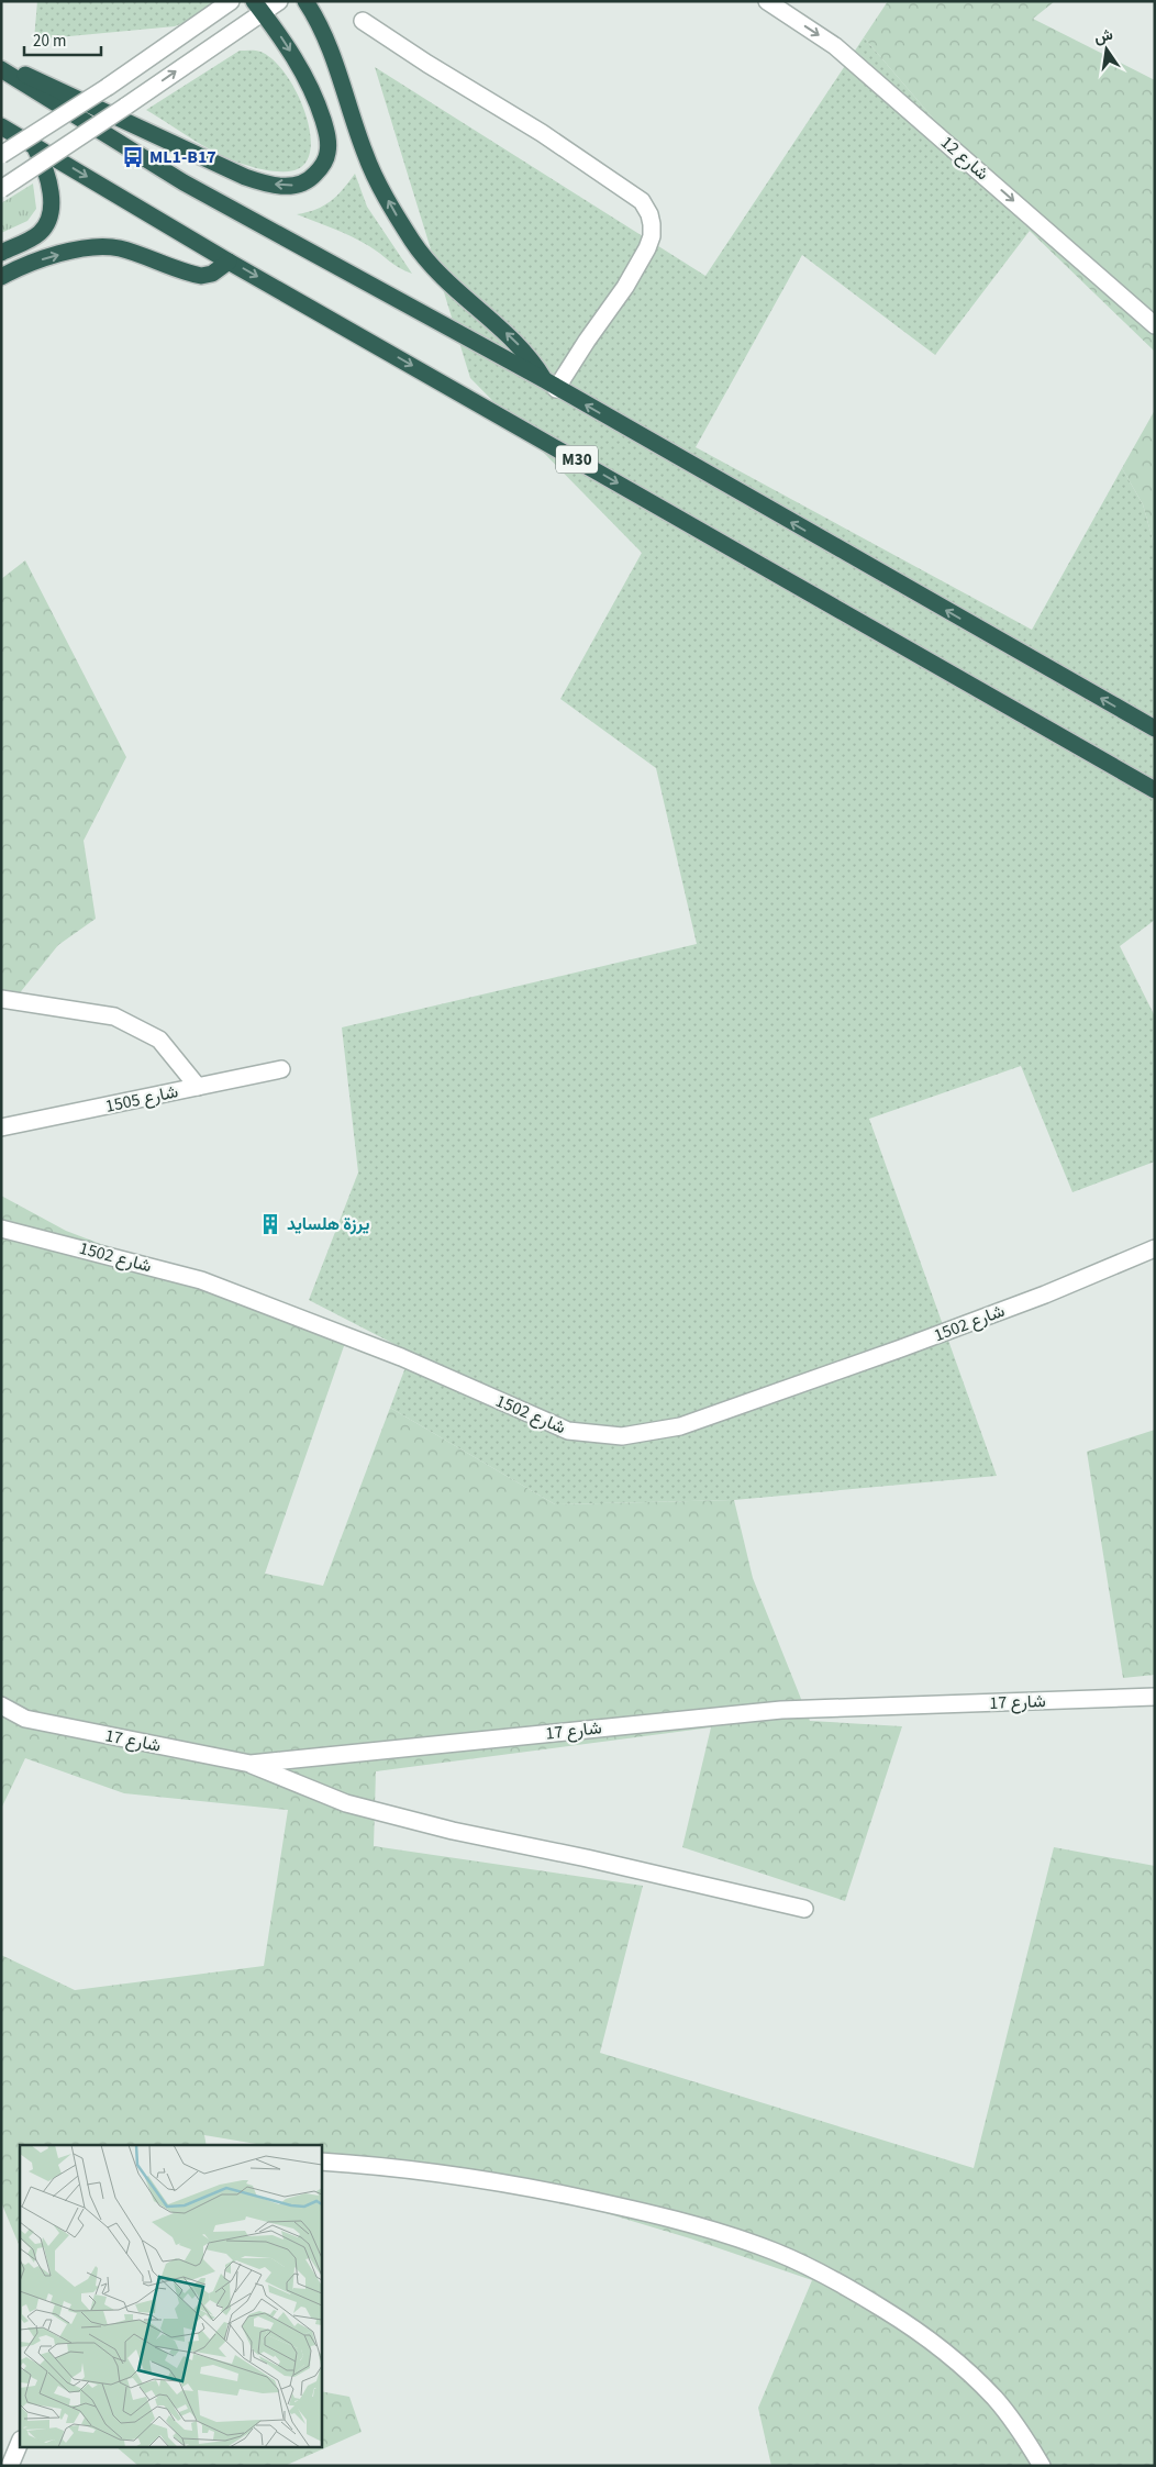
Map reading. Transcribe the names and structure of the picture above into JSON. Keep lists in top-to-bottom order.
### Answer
{
  "streets": {
    "highway": ["M30"],
    "street": [
      "شارع 12",
      "شارع 1505",
      "شارع 1502",
      "شارع 17"
    ]
  },
  "one_way": ["شارع 12"],
  "places": {
    "bus stop": ["ML1-B17"],
    "building": ["يرزة هلسايد"]
  },
  "scale_bar": "20 m",
  "north": "top"
}
